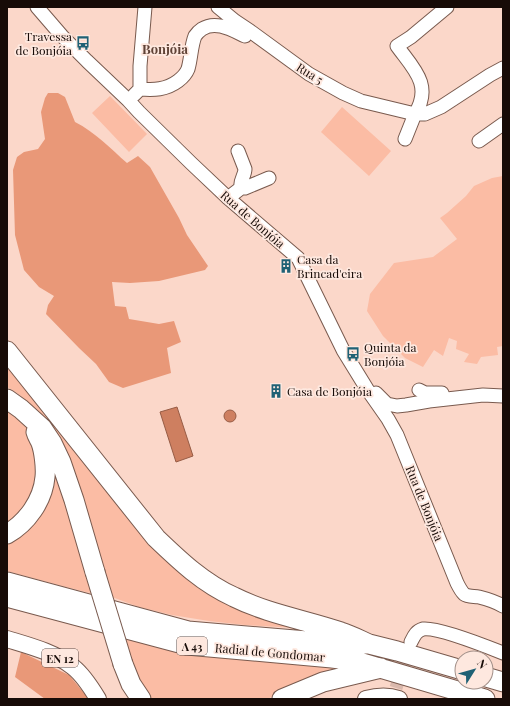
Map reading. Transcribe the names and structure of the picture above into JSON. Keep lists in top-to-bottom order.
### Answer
{
  "streets": {
    "highway": ["A 43", "Radial de Gondomar"],
    "main road": ["EN 12"],
    "street": ["Rua 5", "Rua de Bonjóia"]
  },
  "districts": ["Bonjóia"],
  "places": {
    "bus stop": ["Travessa de Bonjóia", "Quinta da Bonjóia"],
    "building": ["Casa da Brincad'eira", "Casa de Bonjóia"]
  },
  "north": "top right"
}
